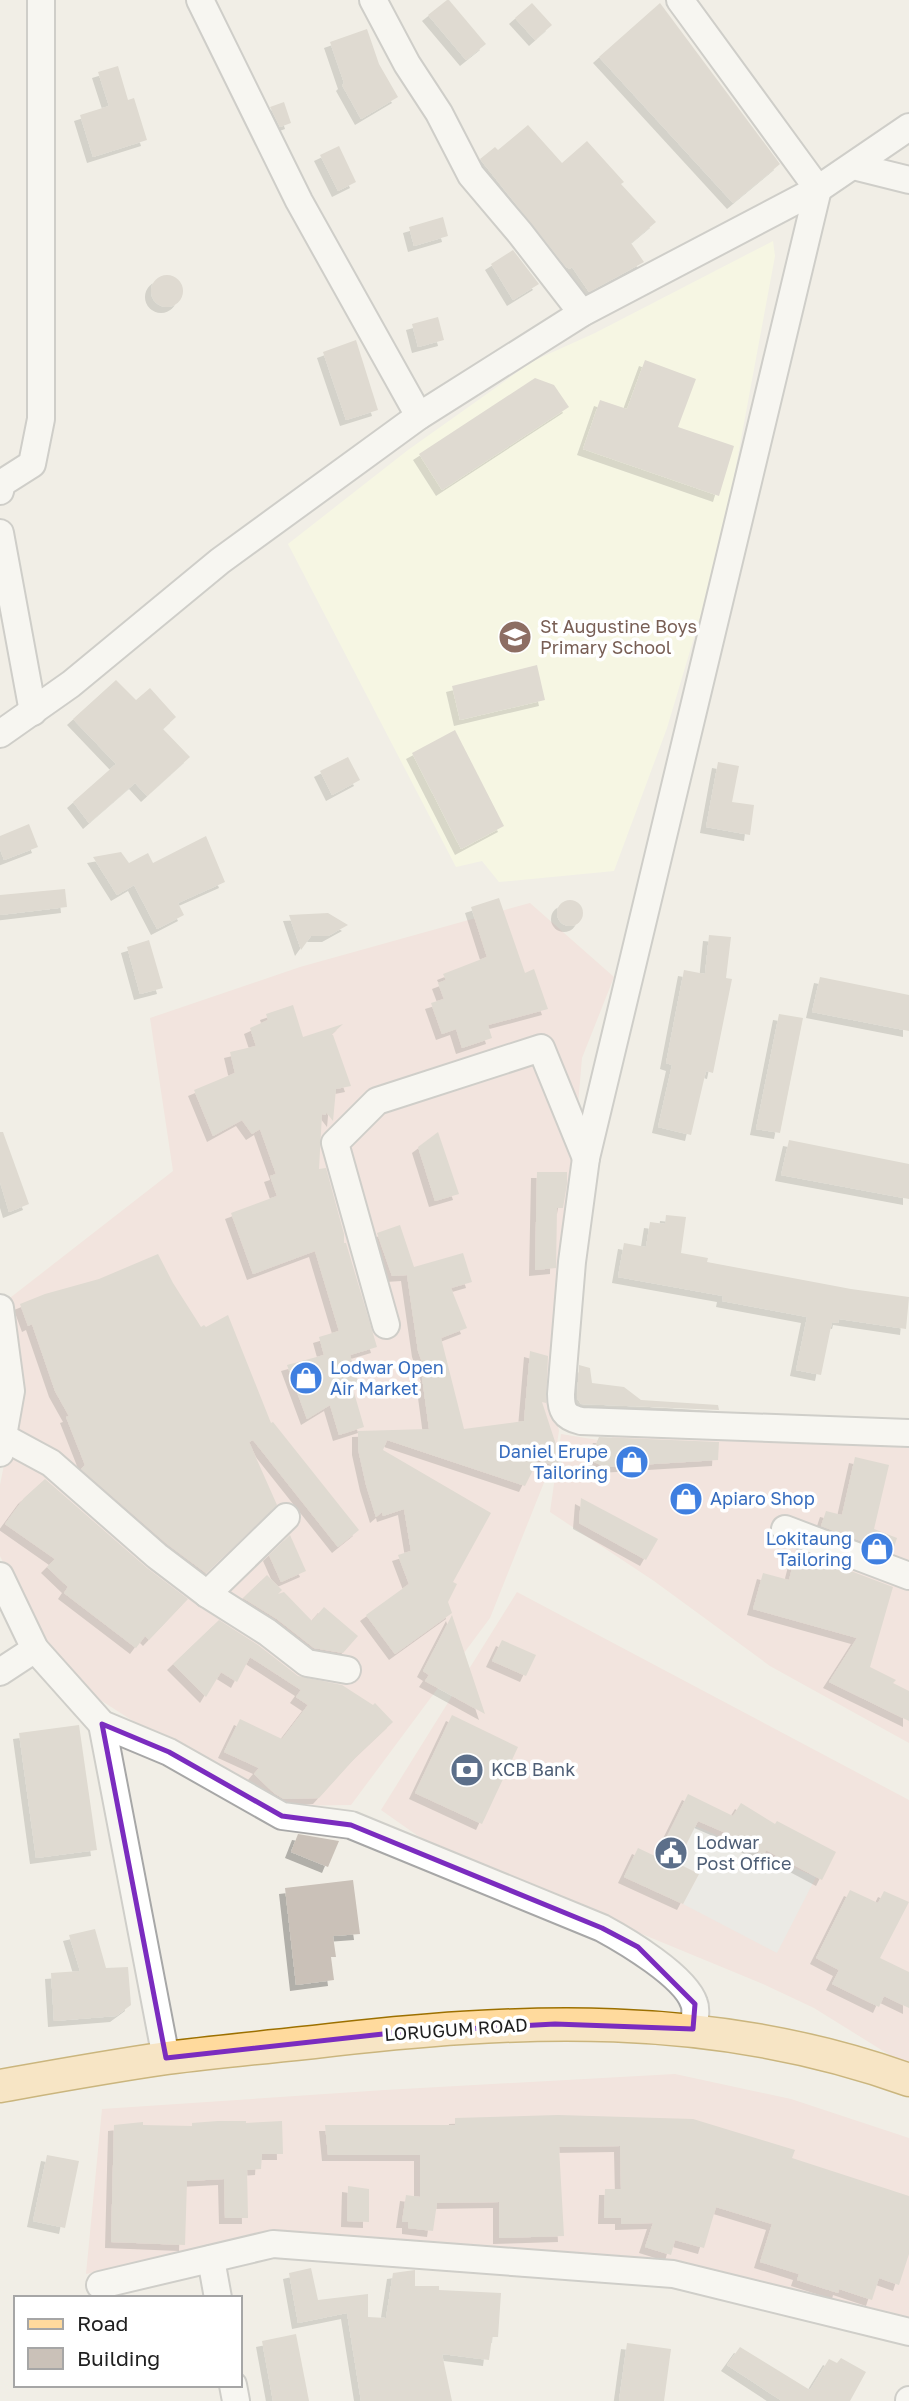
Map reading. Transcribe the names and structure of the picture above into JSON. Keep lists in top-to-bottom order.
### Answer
{
  "streets": {
    "main road": ["LORUGUM ROAD"]
  },
  "places": {
    "school or university": ["St Augustine Boys Primary School"],
    "shop": [
      "Lodwar Open Air Market",
      "Daniel Erupe Tailoring",
      "Apiaro Shop",
      "Lokitaung Tailoring"
    ],
    "bank": ["KCB Bank"],
    "public building": ["Lodwar Post Office"]
  },
  "legend": ["Road", "Building"]
}
